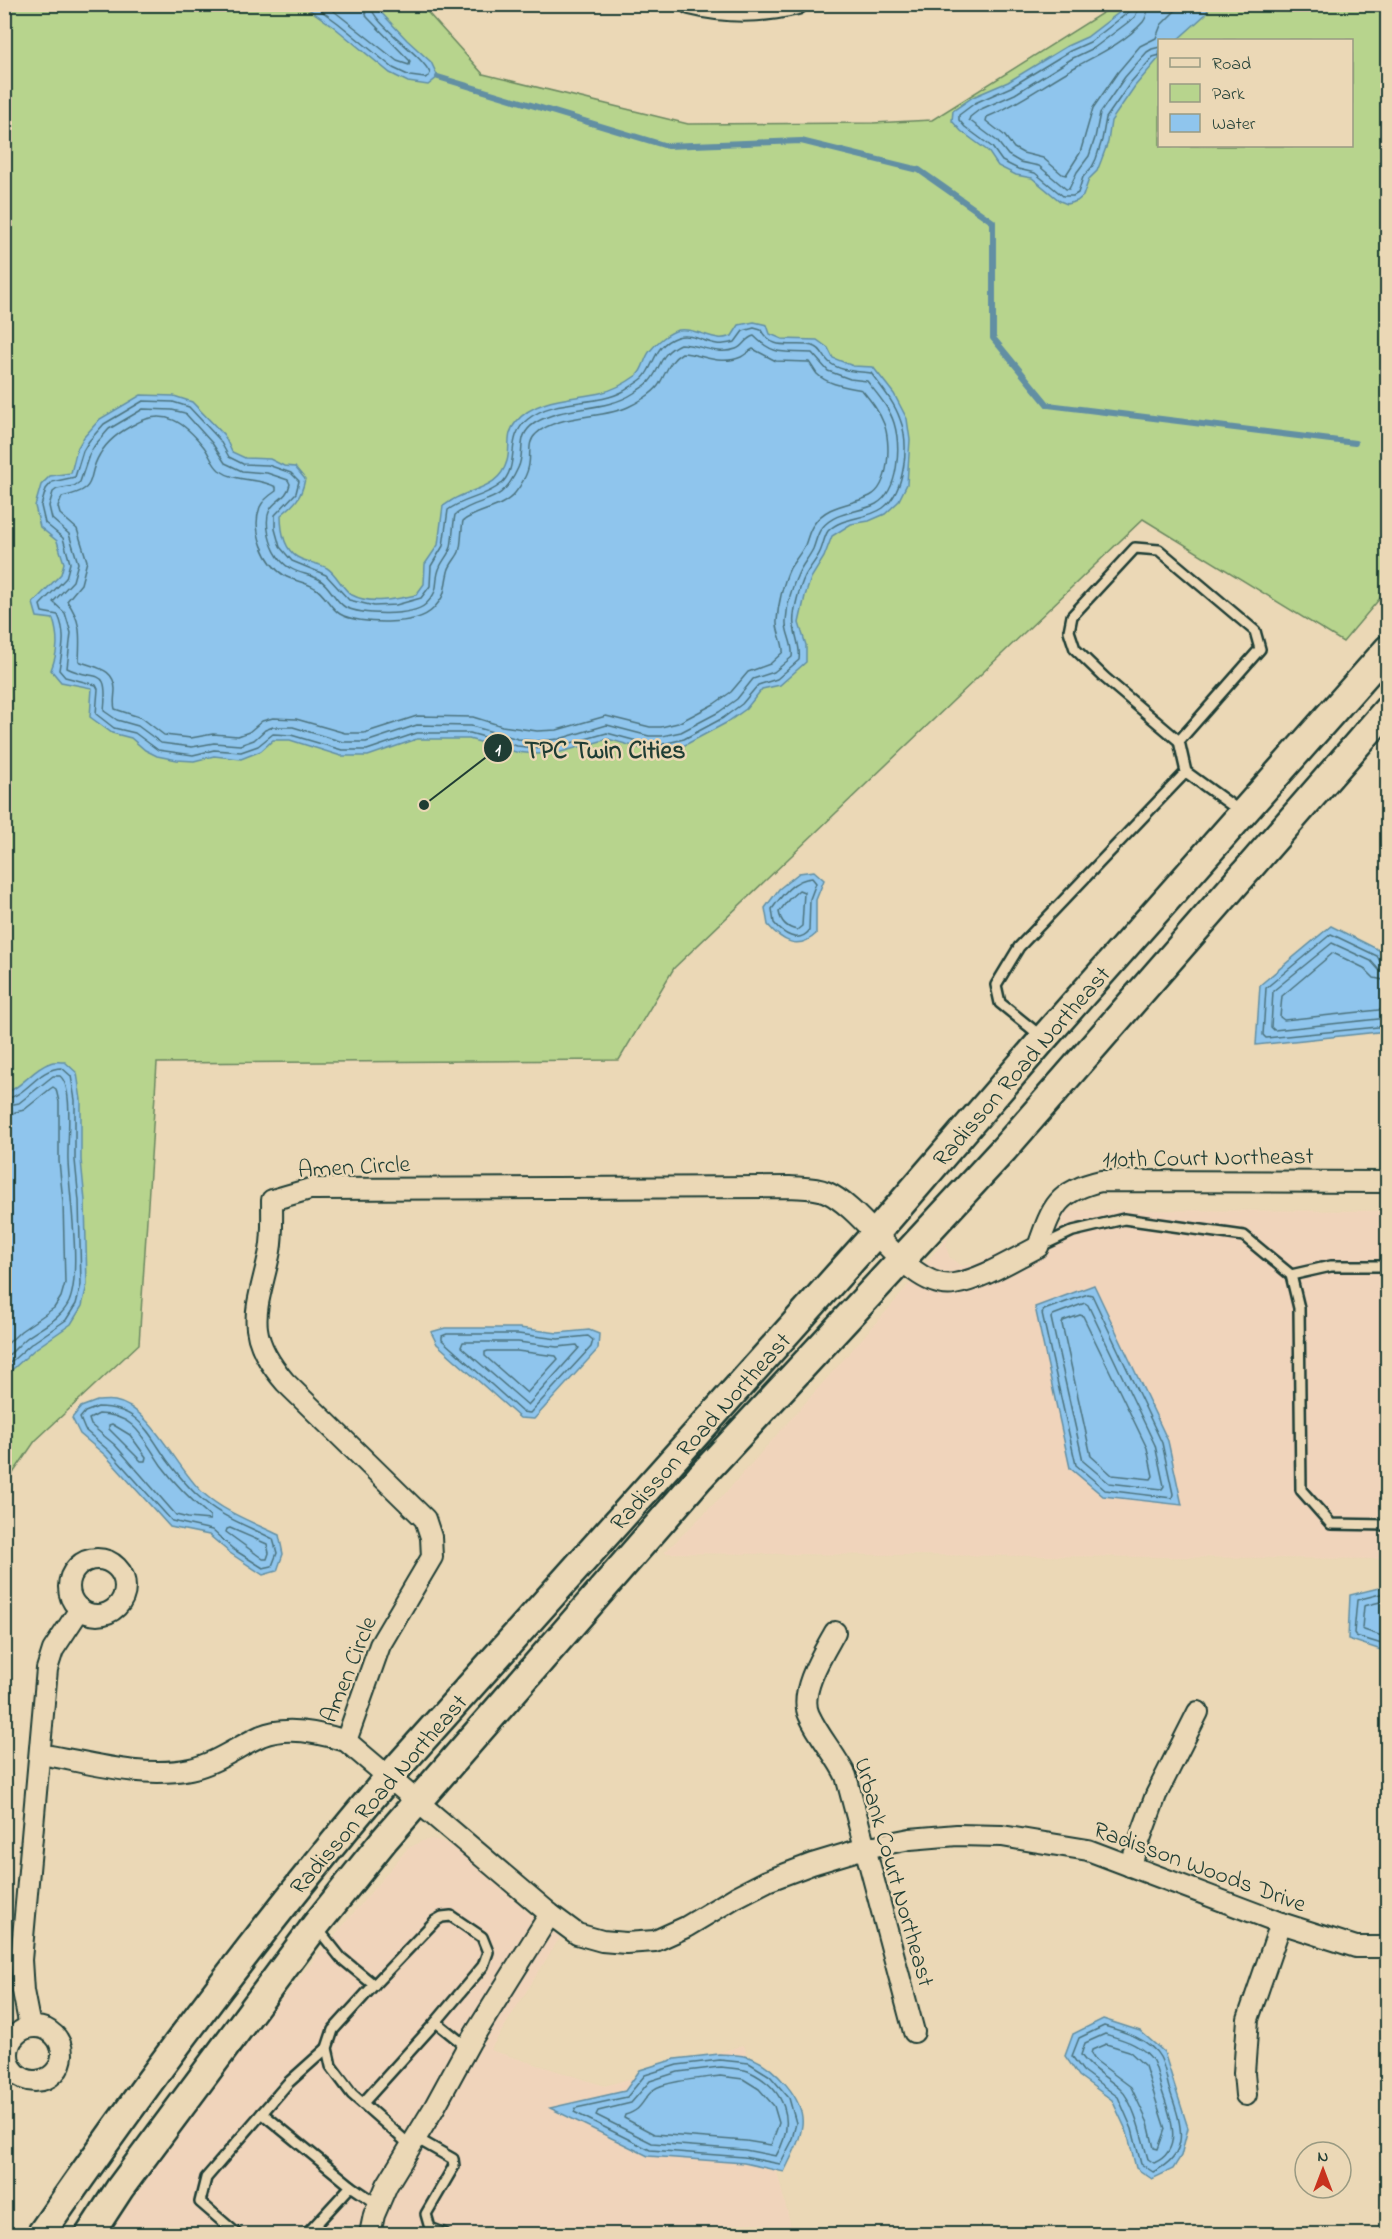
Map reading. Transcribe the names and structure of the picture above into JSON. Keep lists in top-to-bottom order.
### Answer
{
  "streets": {
    "main road": ["Radisson Road Northeast"],
    "street": [
      "110th Court Northeast",
      "Amen Circle",
      "Radisson Woods Drive",
      "Urbank Court Northeast"
    ]
  },
  "crossings": [
    ["Radisson Road Northeast", "Amen Circle"],
    ["Radisson Road Northeast", "Radisson Woods Drive"],
    ["Amen Circle", "Radisson Woods Drive"],
    ["Radisson Woods Drive", "Urbank Court Northeast"]
  ],
  "places": ["TPC Twin Cities"],
  "legend": ["Road", "Park", "Water"],
  "north": "top"
}
